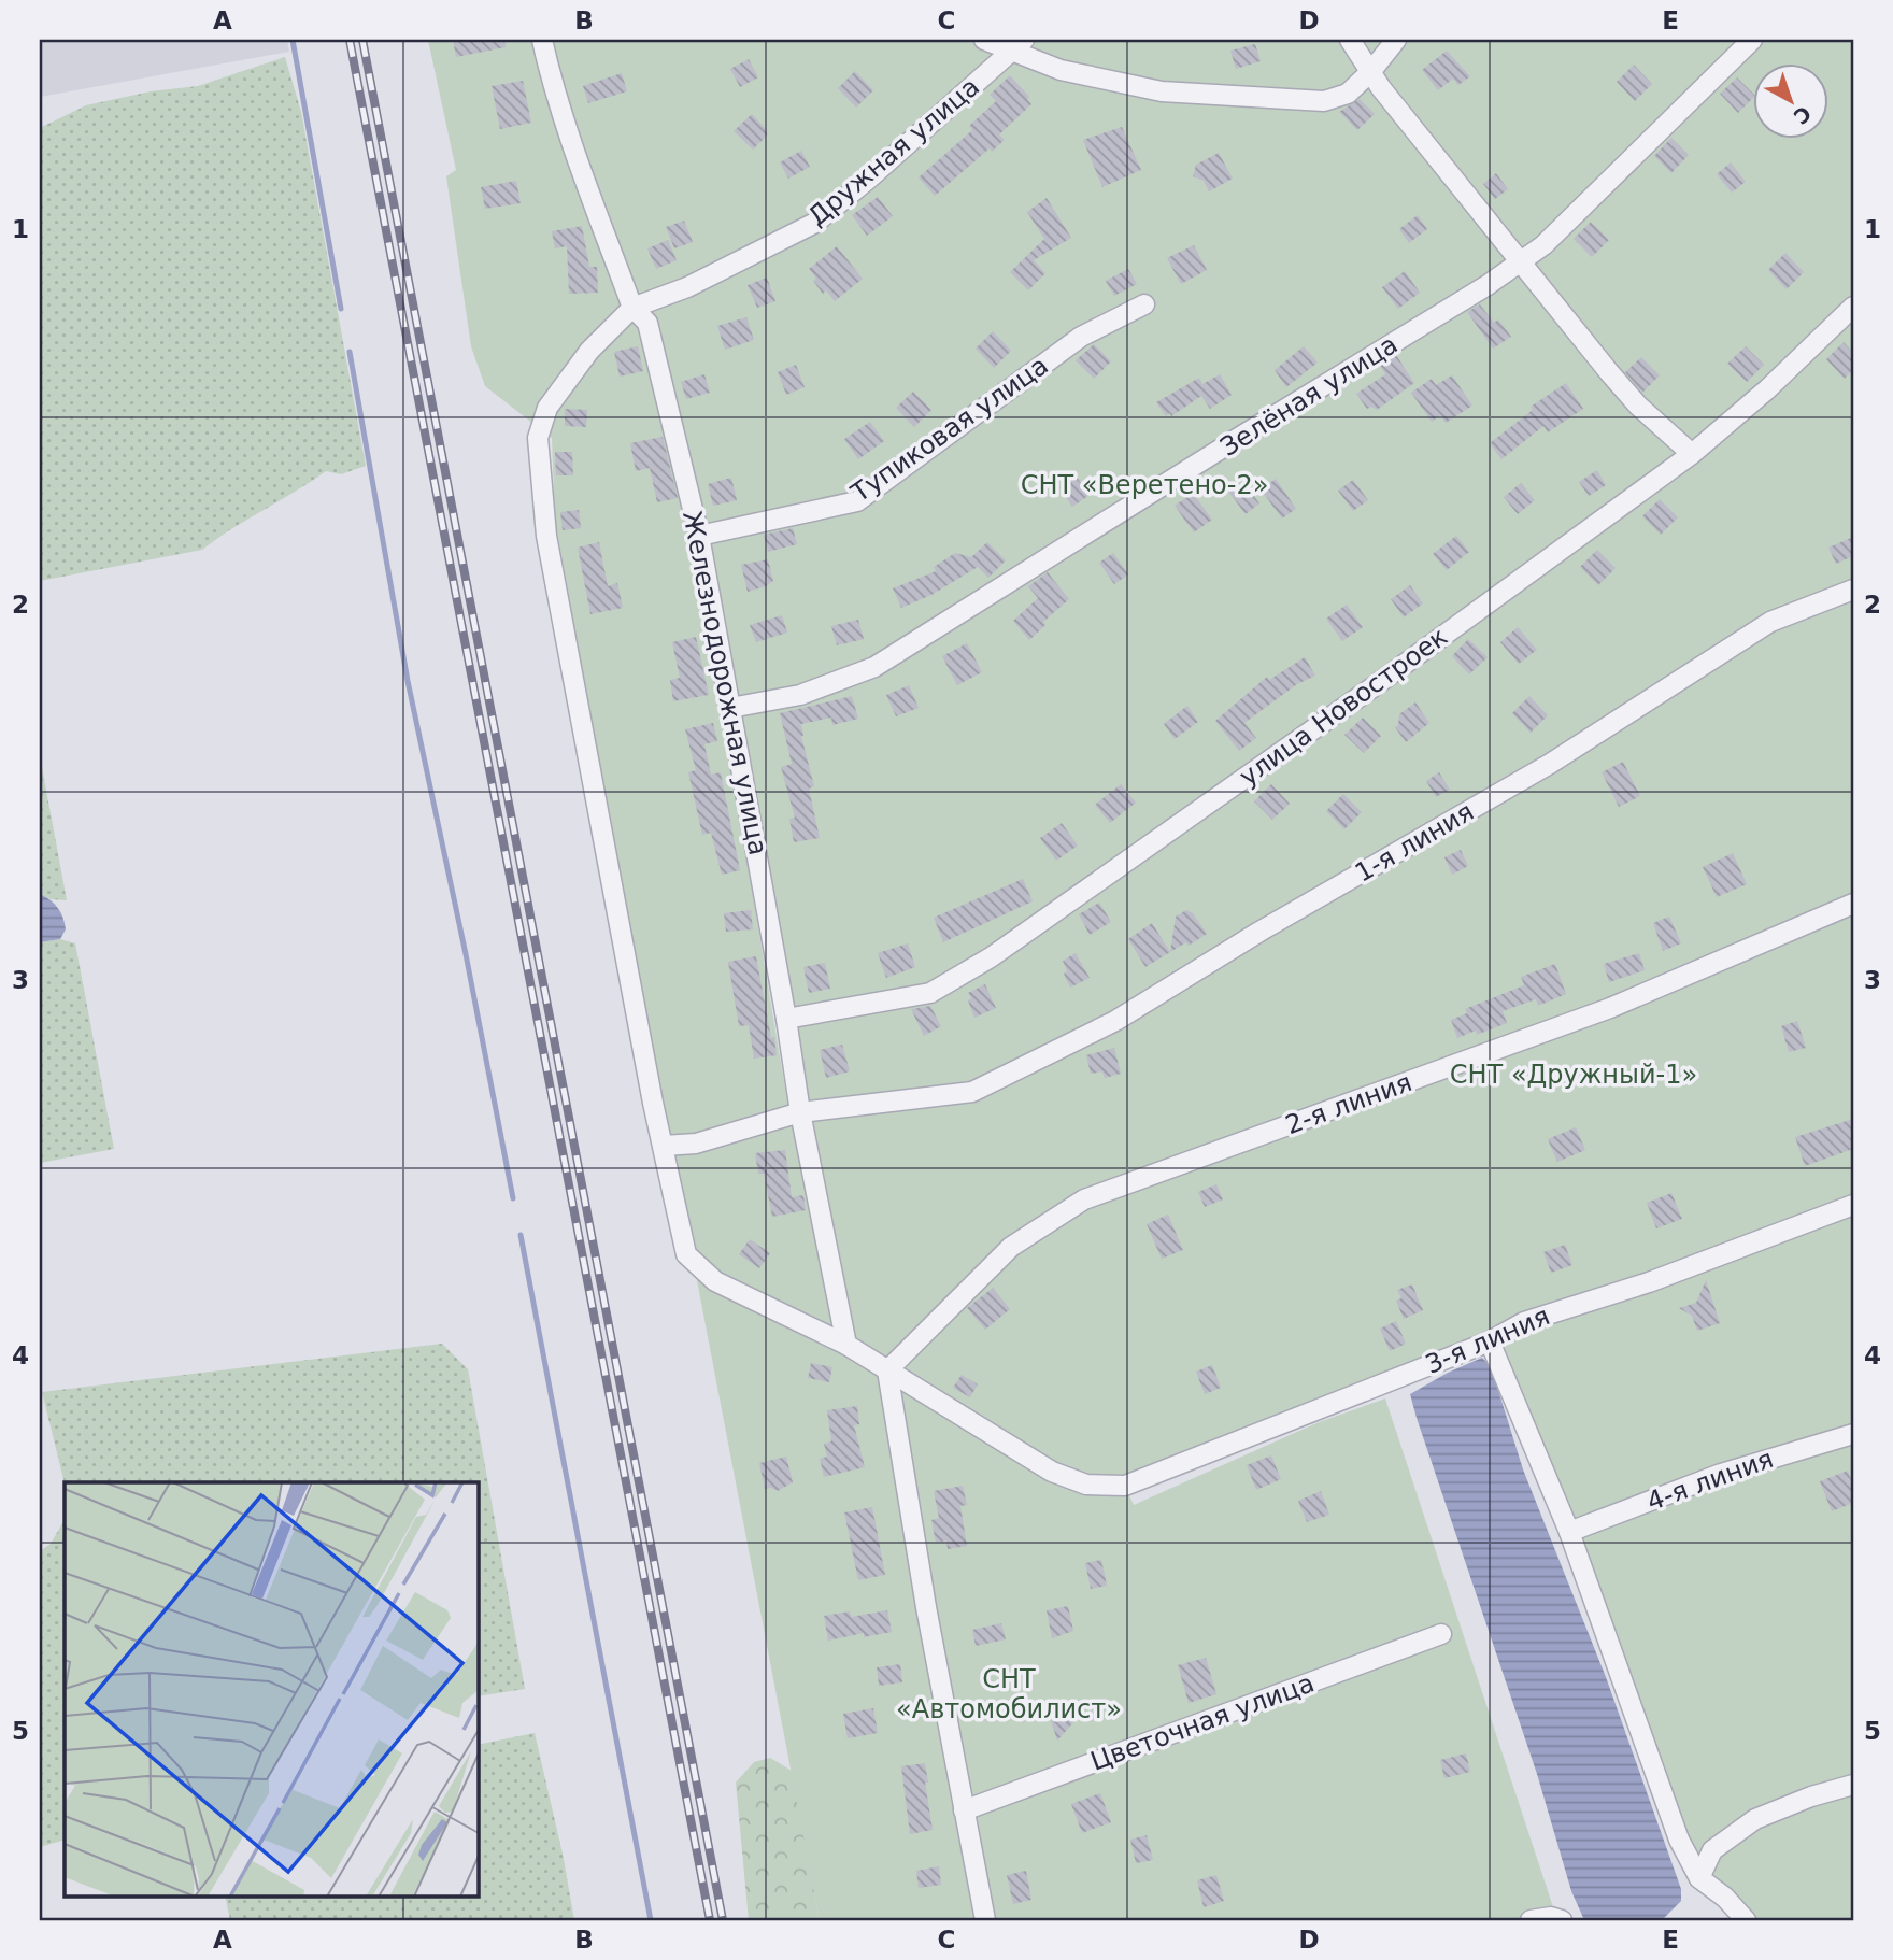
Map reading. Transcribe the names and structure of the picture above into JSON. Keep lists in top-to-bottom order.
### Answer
{
  "streets": {
    "street": [
      "Дружная улица",
      "Зелёная улица",
      "Тупиковая улица",
      "Железнодорожная улица",
      "улица Новостроек",
      "1-я линия",
      "2-я линия",
      "3-я линия",
      "4-я линия",
      "Цветочная улица"
    ]
  },
  "crossings": [
    ["Дружная улица", "Железнодорожная улица"],
    ["Зелёная улица", "Железнодорожная улица"],
    ["Тупиковая улица", "Железнодорожная улица"],
    ["Железнодорожная улица", "улица Новостроек"],
    ["Железнодорожная улица", "1-я линия"],
    ["2-я линия", "3-я линия"]
  ],
  "parks": ["СНТ «Веретено-2»", "СНТ «Дружный-1»", "СНТ «Автомобилист»"],
  "north": "bottom right",
  "grid": {
    "columns": [
      "A",
      "B",
      "C",
      "D",
      "E"
    ],
    "rows": [
      "1",
      "2",
      "3",
      "4",
      "5"
    ]
  }
}
